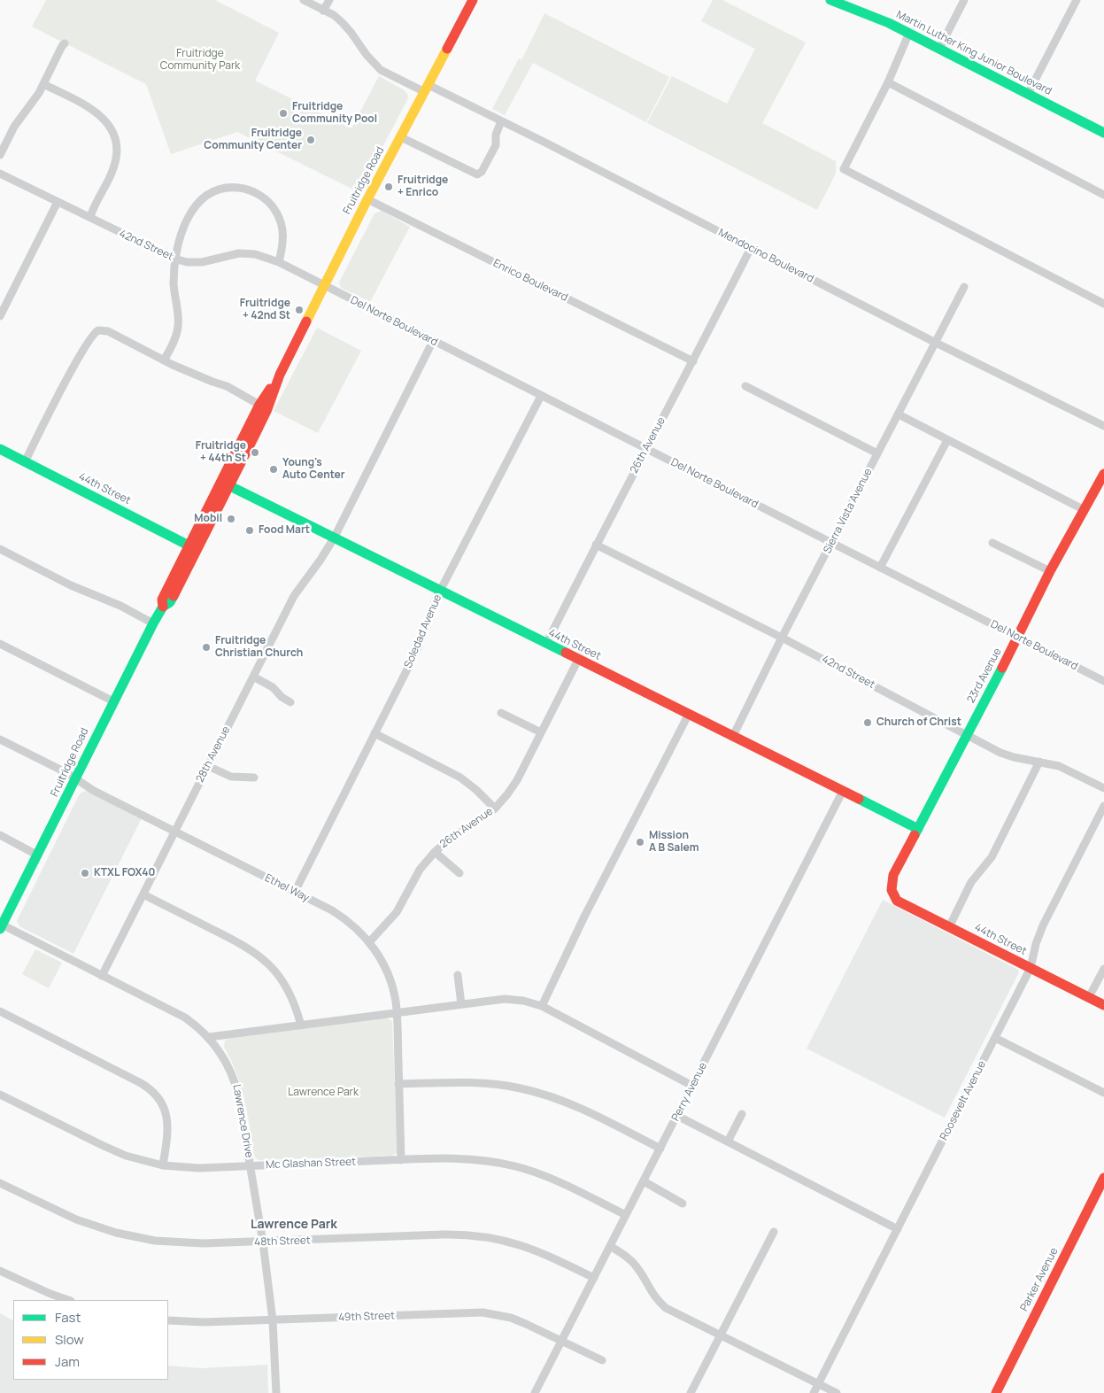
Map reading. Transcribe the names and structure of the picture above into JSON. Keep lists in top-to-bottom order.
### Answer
{
  "streets": {
    "street": [
      "Martin Luther King Junior Boulevard",
      "Fruitridge Road",
      "42nd Street",
      "Mendocino Boulevard",
      "Enrico Boulevard",
      "Del Norte Boulevard",
      "26th Avenue",
      "44th Street",
      "Sierra Vista Avenue",
      "Soledad Avenue",
      "23rd Avenue",
      "28th Avenue",
      "Ethel Way",
      "Perry Avenue",
      "Roosevelt Avenue",
      "Lawrence Drive",
      "Mc Glashan Street",
      "48th Street",
      "Parker Avenue",
      "49th Street"
    ]
  },
  "crossings": [
    ["Fruitridge Road", "42nd Street"],
    ["Fruitridge Road", "Mendocino Boulevard"],
    ["Fruitridge Road", "Enrico Boulevard"],
    ["Fruitridge Road", "Del Norte Boulevard"],
    ["Fruitridge Road", "44th Street"],
    ["Fruitridge Road", "Ethel Way"],
    ["Fruitridge Road", "Lawrence Drive"],
    ["42nd Street", "Del Norte Boulevard"],
    ["42nd Street", "26th Avenue"],
    ["42nd Street", "Sierra Vista Avenue"],
    ["42nd Street", "23rd Avenue"],
    ["Mendocino Boulevard", "26th Avenue"],
    ["Mendocino Boulevard", "Sierra Vista Avenue"],
    ["Enrico Boulevard", "26th Avenue"],
    ["Del Norte Boulevard", "26th Avenue"],
    ["Del Norte Boulevard", "Sierra Vista Avenue"],
    ["Del Norte Boulevard", "Soledad Avenue"],
    ["Del Norte Boulevard", "23rd Avenue"],
    ["Del Norte Boulevard", "28th Avenue"],
    ["26th Avenue", "44th Street"],
    ["26th Avenue", "Ethel Way"],
    ["44th Street", "Sierra Vista Avenue"],
    ["44th Street", "Soledad Avenue"],
    ["44th Street", "23rd Avenue"],
    ["44th Street", "28th Avenue"],
    ["44th Street", "Perry Avenue"],
    ["44th Street", "Roosevelt Avenue"],
    ["Soledad Avenue", "Ethel Way"],
    ["28th Avenue", "Ethel Way"],
    ["28th Avenue", "Lawrence Drive"],
    ["Ethel Way", "Mc Glashan Street"],
    ["Perry Avenue", "Mc Glashan Street"],
    ["Perry Avenue", "48th Street"],
    ["Perry Avenue", "49th Street"],
    ["Lawrence Drive", "Mc Glashan Street"],
    ["Lawrence Drive", "48th Street"],
    ["Lawrence Drive", "49th Street"]
  ],
  "districts": ["Lawrence Park"],
  "parks": ["Fruitridge Community Park", "Lawrence Park"],
  "places": [
    "Fruitridge Community Pool",
    "Fruitridge Community Center",
    "Fruitridge + Enrico",
    "Fruitridge + 42nd St",
    "Fruitridge + 44th St",
    "Young's Auto Center",
    "Mobil",
    "Food Mart",
    "Fruitridge Christian Church",
    "Church of Christ",
    "Mission A B Salem",
    "KTXL FOX40"
  ],
  "legend": ["Fast", "Slow", "Jam"]
}
